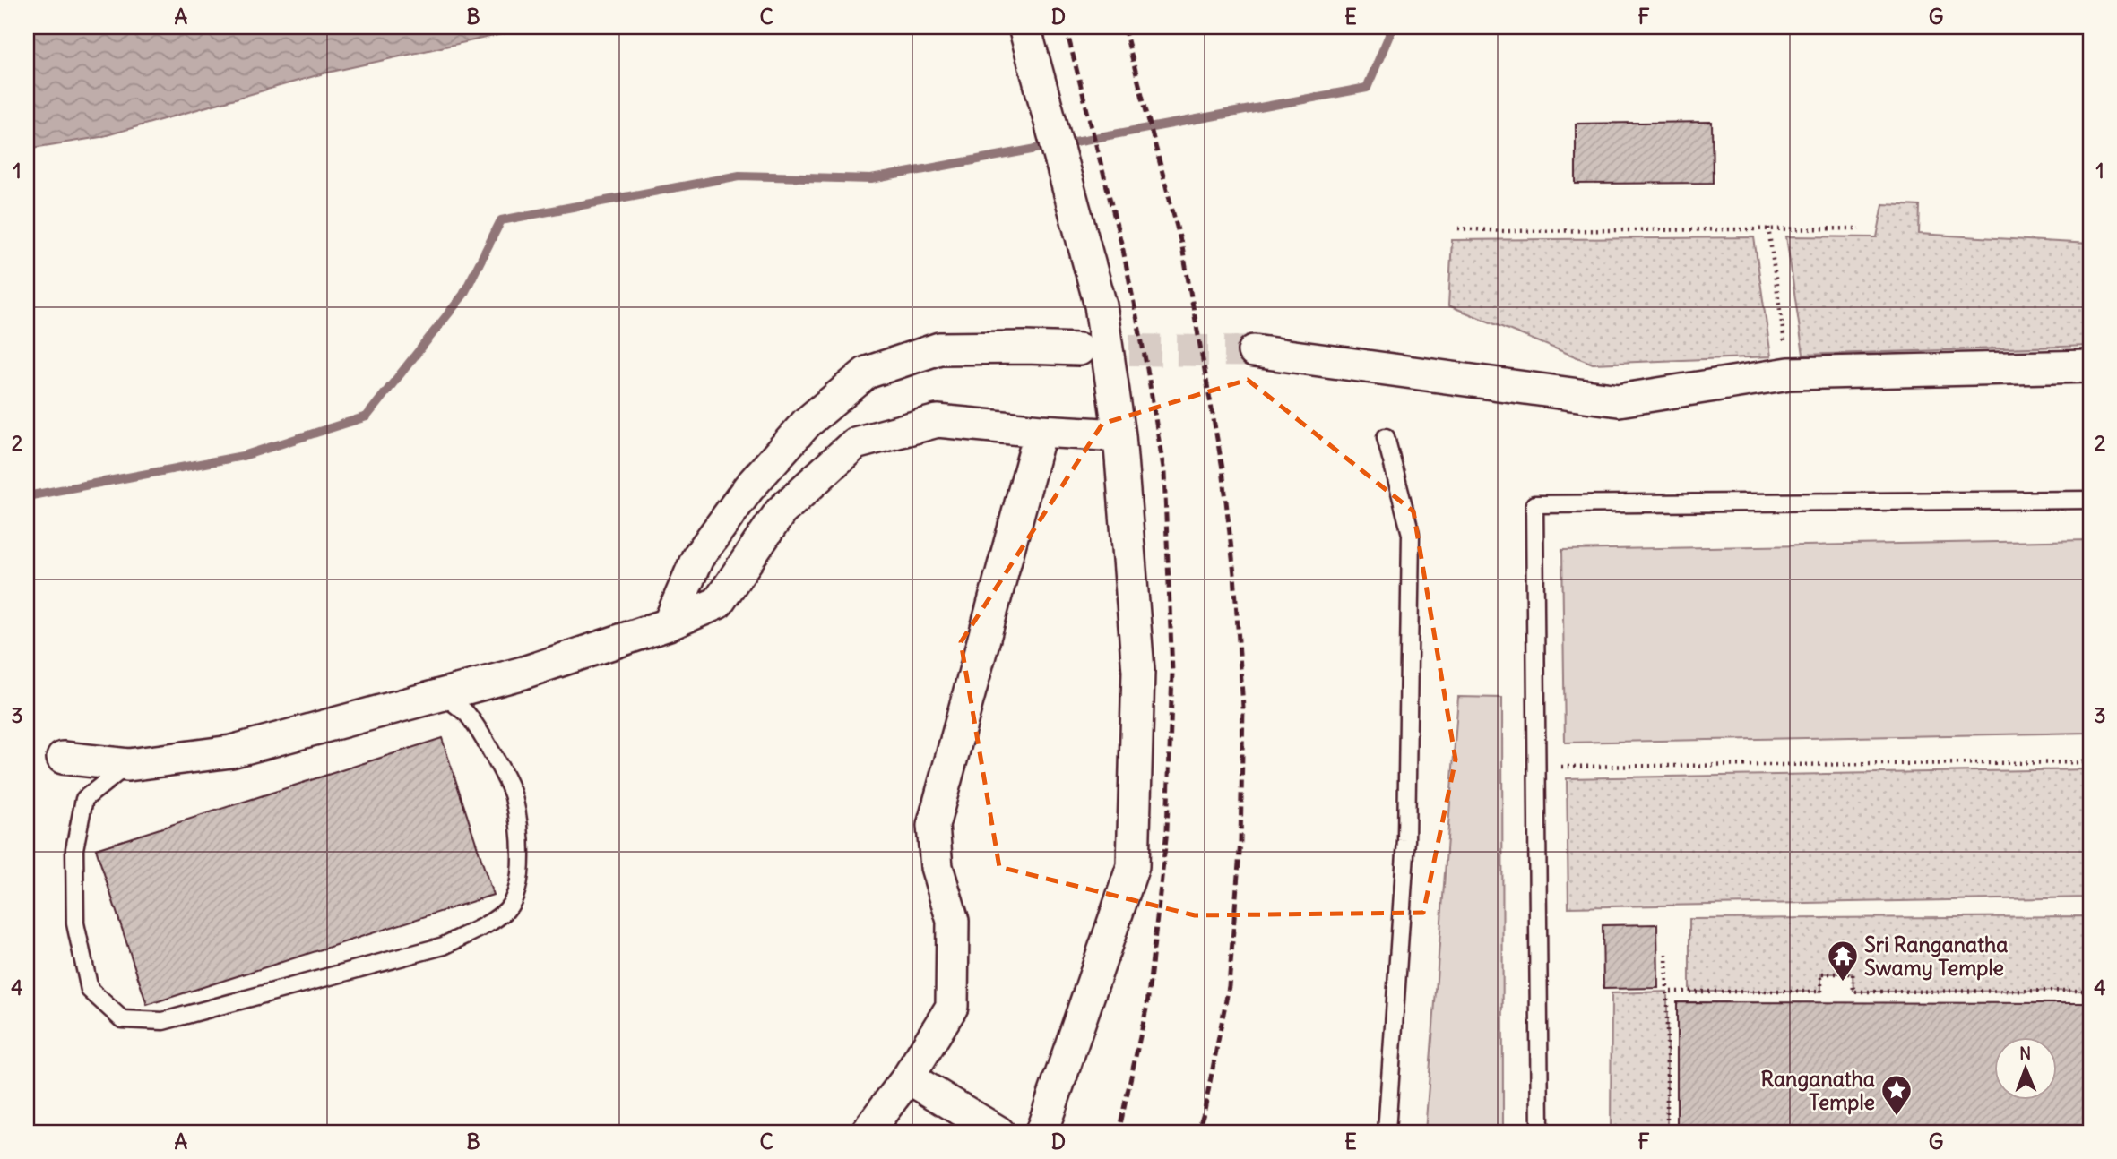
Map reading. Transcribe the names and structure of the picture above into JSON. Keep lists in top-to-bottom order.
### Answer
{
  "places": {
    "temple": ["Sri Ranganatha Swamy Temple"],
    "place": ["Ranganatha Temple"]
  },
  "north": "top",
  "grid": {
    "columns": [
      "A",
      "B",
      "C",
      "D",
      "E",
      "F",
      "G"
    ],
    "rows": [
      "1",
      "2",
      "3",
      "4"
    ]
  }
}
